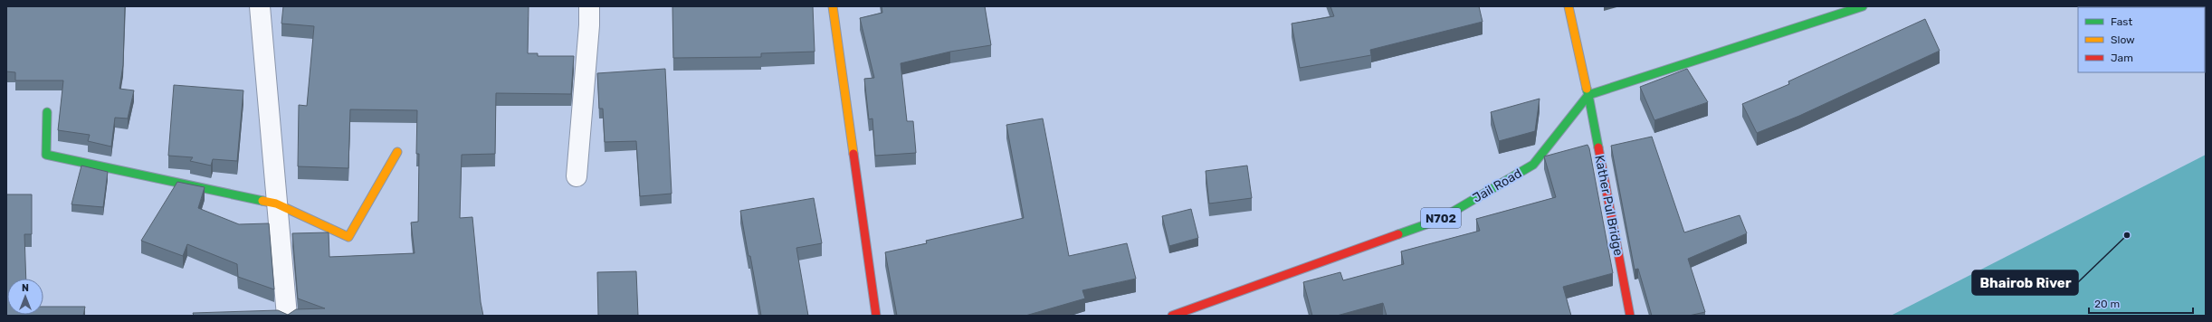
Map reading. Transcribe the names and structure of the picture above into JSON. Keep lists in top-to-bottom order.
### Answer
{
  "streets": {
    "main road": ["Jail Road", "Kather Pul Bridge", "N702"]
  },
  "crossings": [
    ["Jail Road", "Kather Pul Bridge"]
  ],
  "places": ["Bhairob River"],
  "legend": ["Fast", "Slow", "Jam"],
  "scale_bar": "20 m",
  "north": "top"
}
